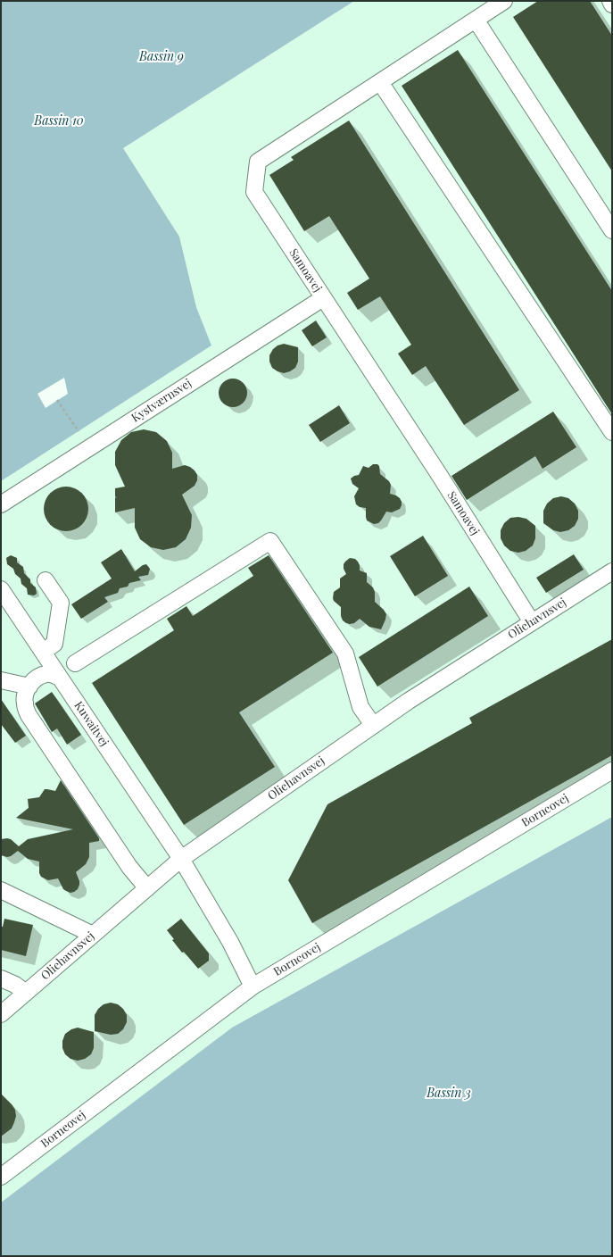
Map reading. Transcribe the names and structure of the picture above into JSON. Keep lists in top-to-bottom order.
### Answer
{
  "streets": {
    "street": [
      "Samoavej",
      "Kystværnsvej",
      "Oliehavnsvej",
      "Kuwaitvej",
      "Borneovej"
    ]
  },
  "crossings": [
    ["Samoavej", "Kystværnsvej"],
    ["Samoavej", "Oliehavnsvej"],
    ["Oliehavnsvej", "Kuwaitvej"],
    ["Kuwaitvej", "Borneovej"]
  ],
  "water": ["Bassin 9", "Bassin 10", "Bassin 3"]
}
